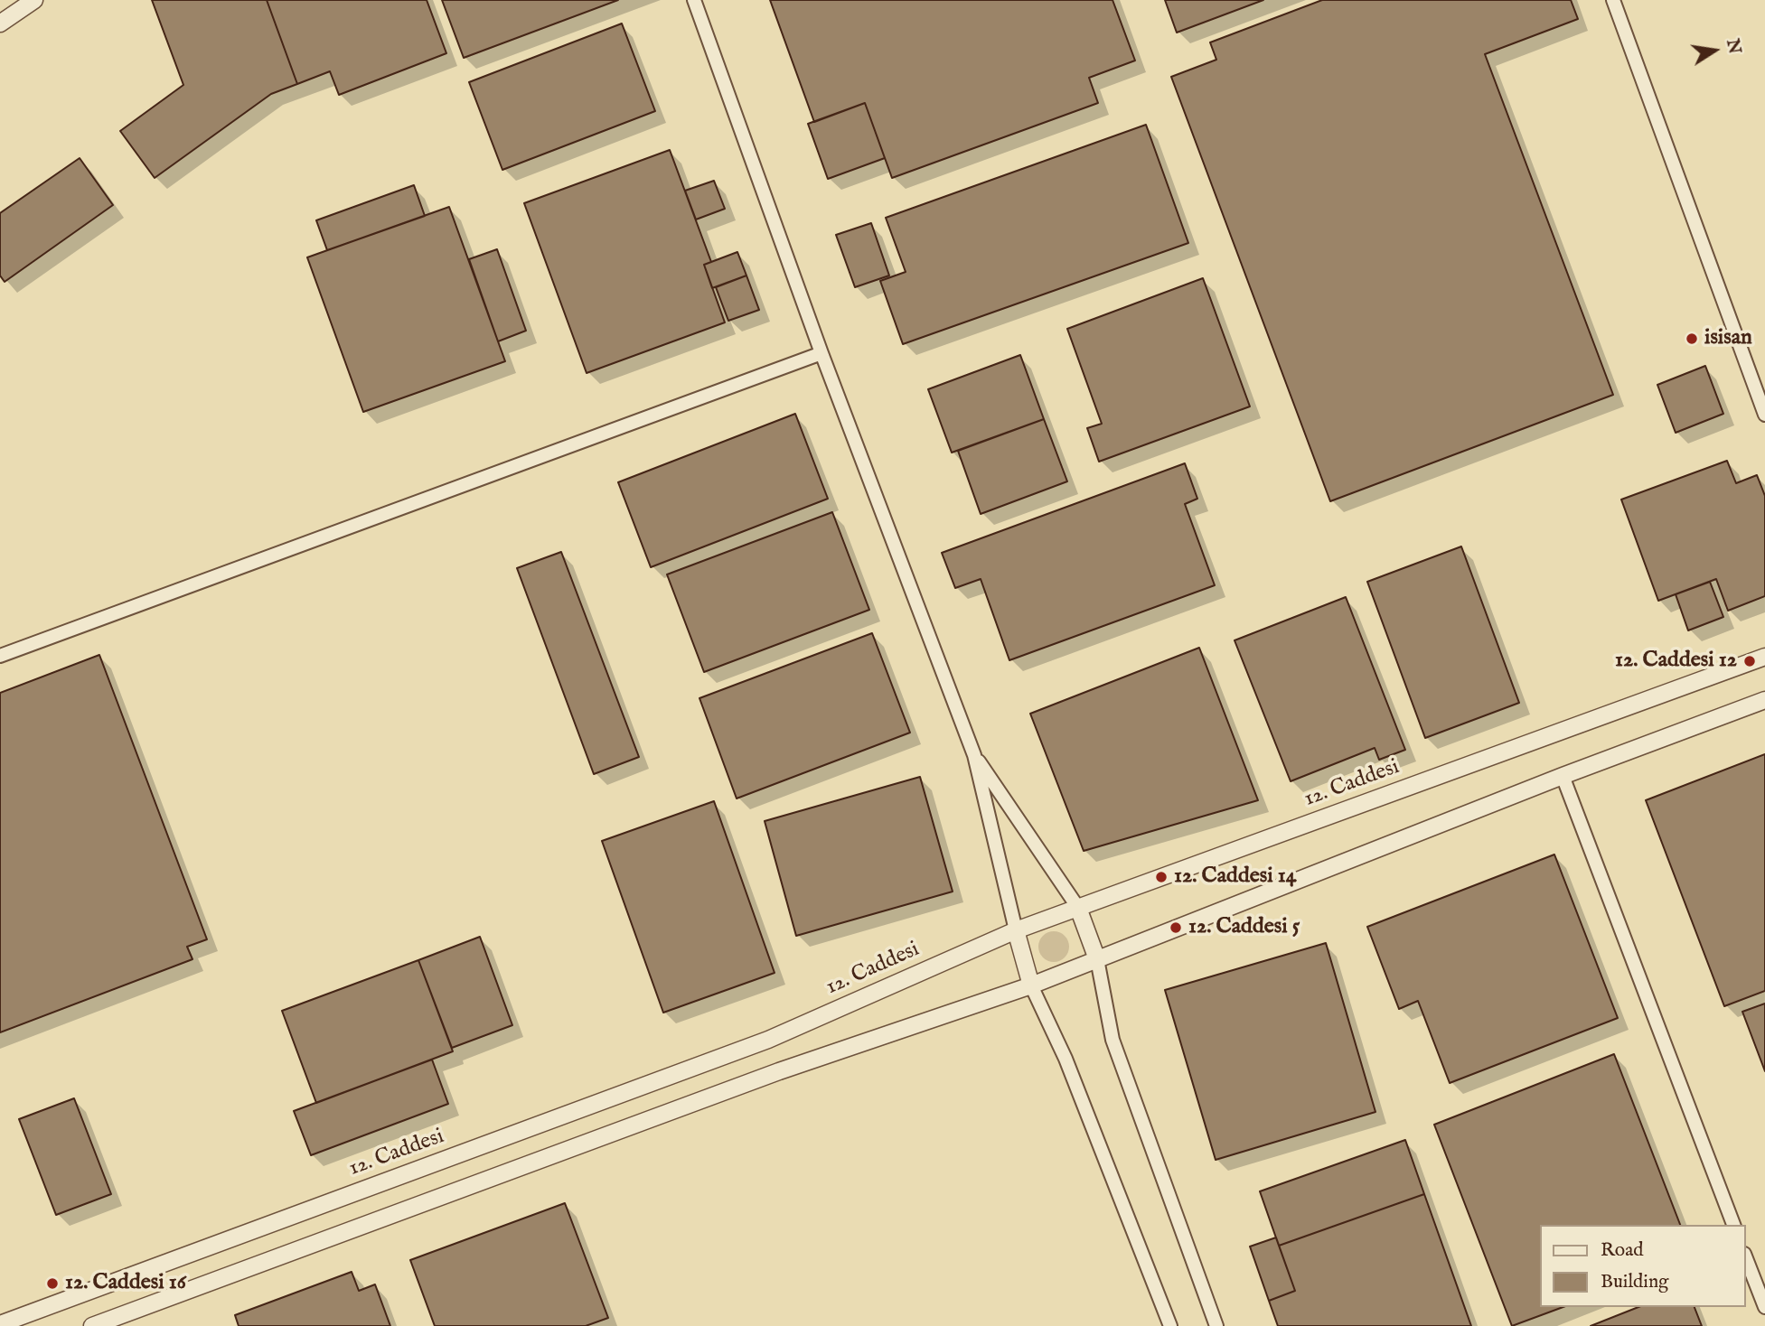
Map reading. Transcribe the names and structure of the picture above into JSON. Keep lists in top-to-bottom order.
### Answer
{
  "streets": {
    "street": ["12. Caddesi"]
  },
  "places": [
    "isisan",
    "12. Caddesi 12",
    "12. Caddesi 14",
    "12. Caddesi 5",
    "12. Caddesi 16"
  ],
  "legend": ["Road", "Building"],
  "north": "right"
}
